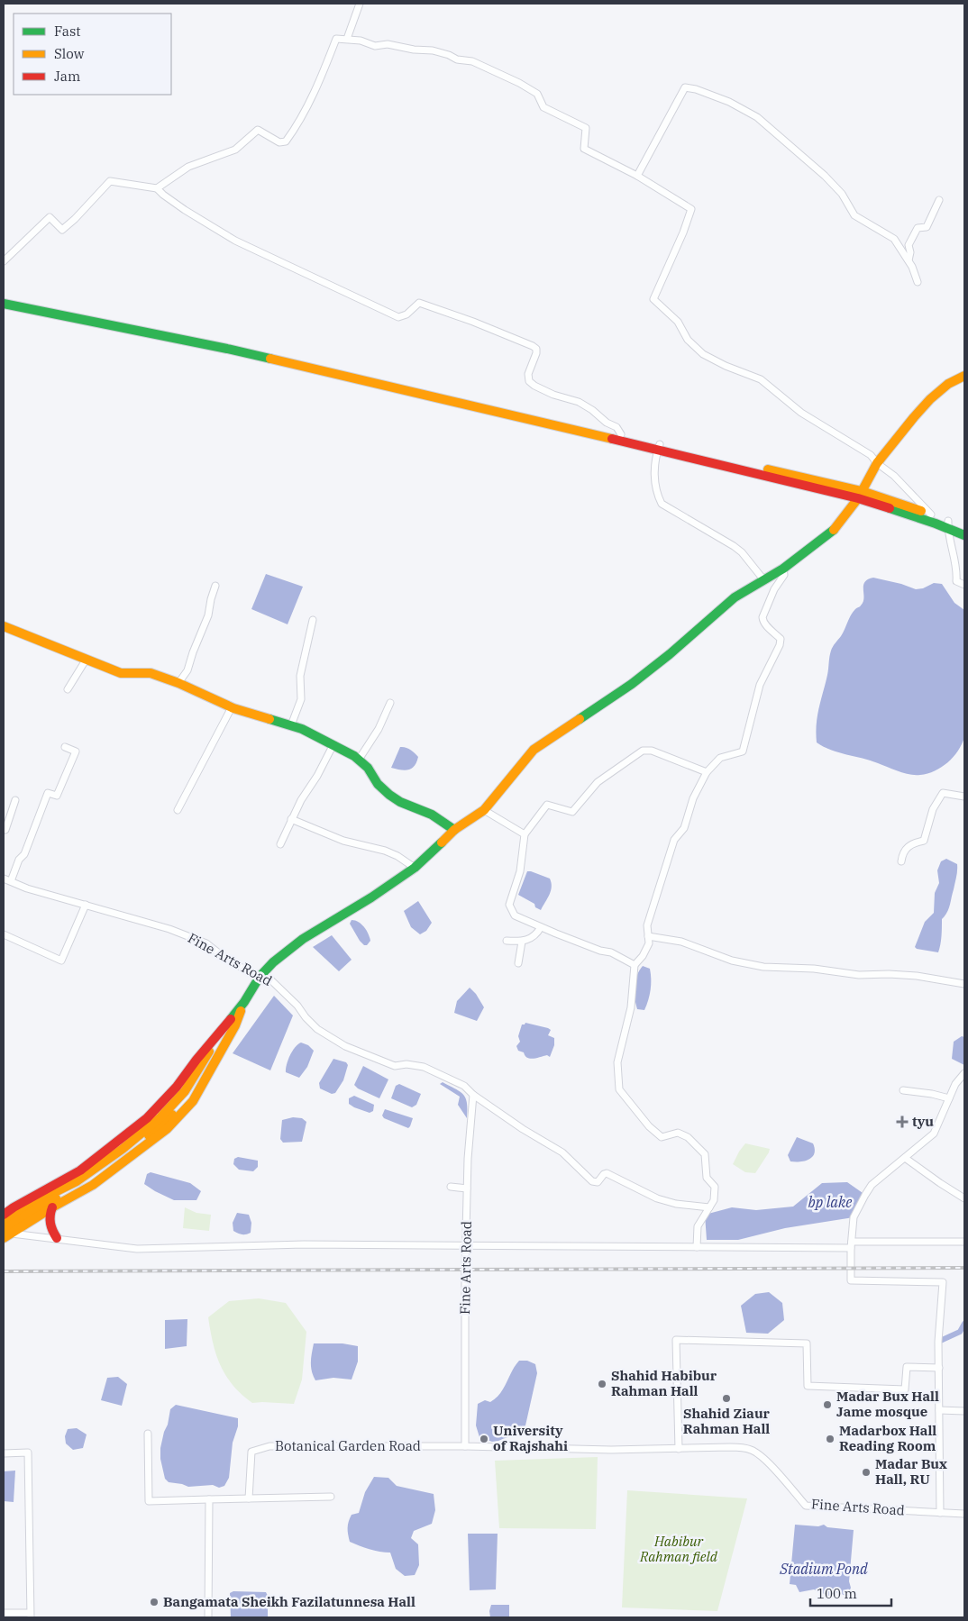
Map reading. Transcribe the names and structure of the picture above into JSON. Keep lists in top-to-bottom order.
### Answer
{
  "streets": {
    "street": ["Fine Arts Road", "Botanical Garden Road"]
  },
  "crossings": [
    ["Fine Arts Road", "Botanical Garden Road"]
  ],
  "water": ["bp lake", "Stadium Pond"],
  "parks": ["Habibur Rahman field"],
  "places": {
    "health": ["tyu"],
    "other": [
      "Shahid Habibur Rahman Hall",
      "Shahid Ziaur Rahman Hall",
      "Madar Bux Hall Jame mosque",
      "University of Rajshahi",
      "Madarbox Hall Reading Room",
      "Madar Bux Hall, RU",
      "Bangamata Sheikh Fazilatunnesa Hall"
    ]
  },
  "legend": ["Fast", "Slow", "Jam"],
  "scale_bar": "100 m"
}
